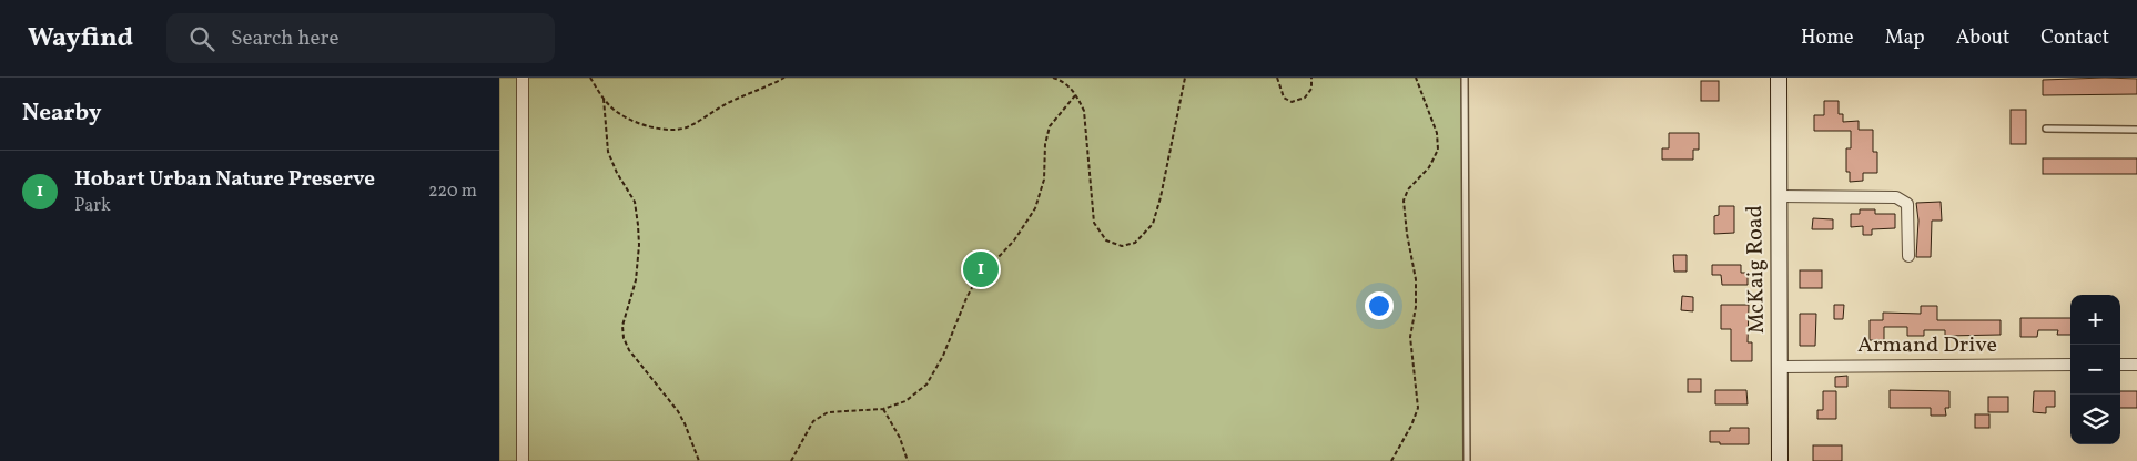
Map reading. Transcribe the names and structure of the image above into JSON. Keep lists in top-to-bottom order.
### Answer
{
  "streets": {
    "street": ["McKaig Road", "Armand Drive"]
  },
  "crossings": [
    ["McKaig Road", "Armand Drive"]
  ],
  "page": {
    "header": "Wayfind",
    "search": "Search here",
    "nav": [
      "Home",
      "Map",
      "About",
      "Contact"
    ],
    "heading": "Nearby",
    "list": [
      {
        "mark": "1",
        "name": "Hobart Urban Nature Preserve",
        "note": "Park",
        "value": "220 m"
      }
    ],
    "pins": "1",
    "map_buttons": ["+", "−"]
  }
}
